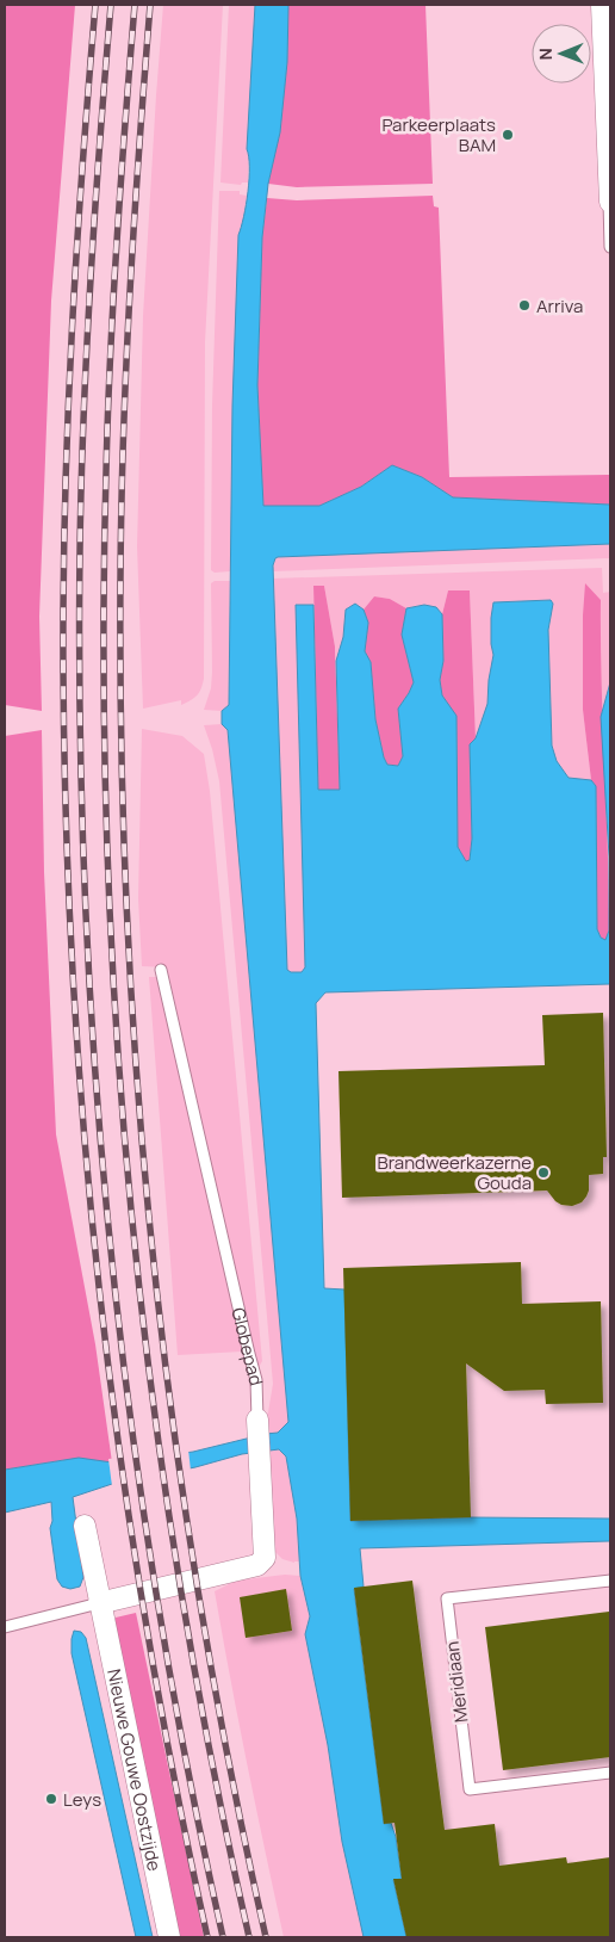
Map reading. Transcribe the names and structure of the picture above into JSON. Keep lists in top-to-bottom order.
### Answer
{
  "streets": {
    "street": ["Globepad", "Nieuwe Gouwe Oostzijde"],
    "lane": ["Meridiaan"]
  },
  "crossings": [
    ["Globepad", "Nieuwe Gouwe Oostzijde"]
  ],
  "places": [
    "Parkeerplaats BAM",
    "Arriva",
    "Brandweerkazerne Gouda",
    "Leys"
  ],
  "north": "left"
}
